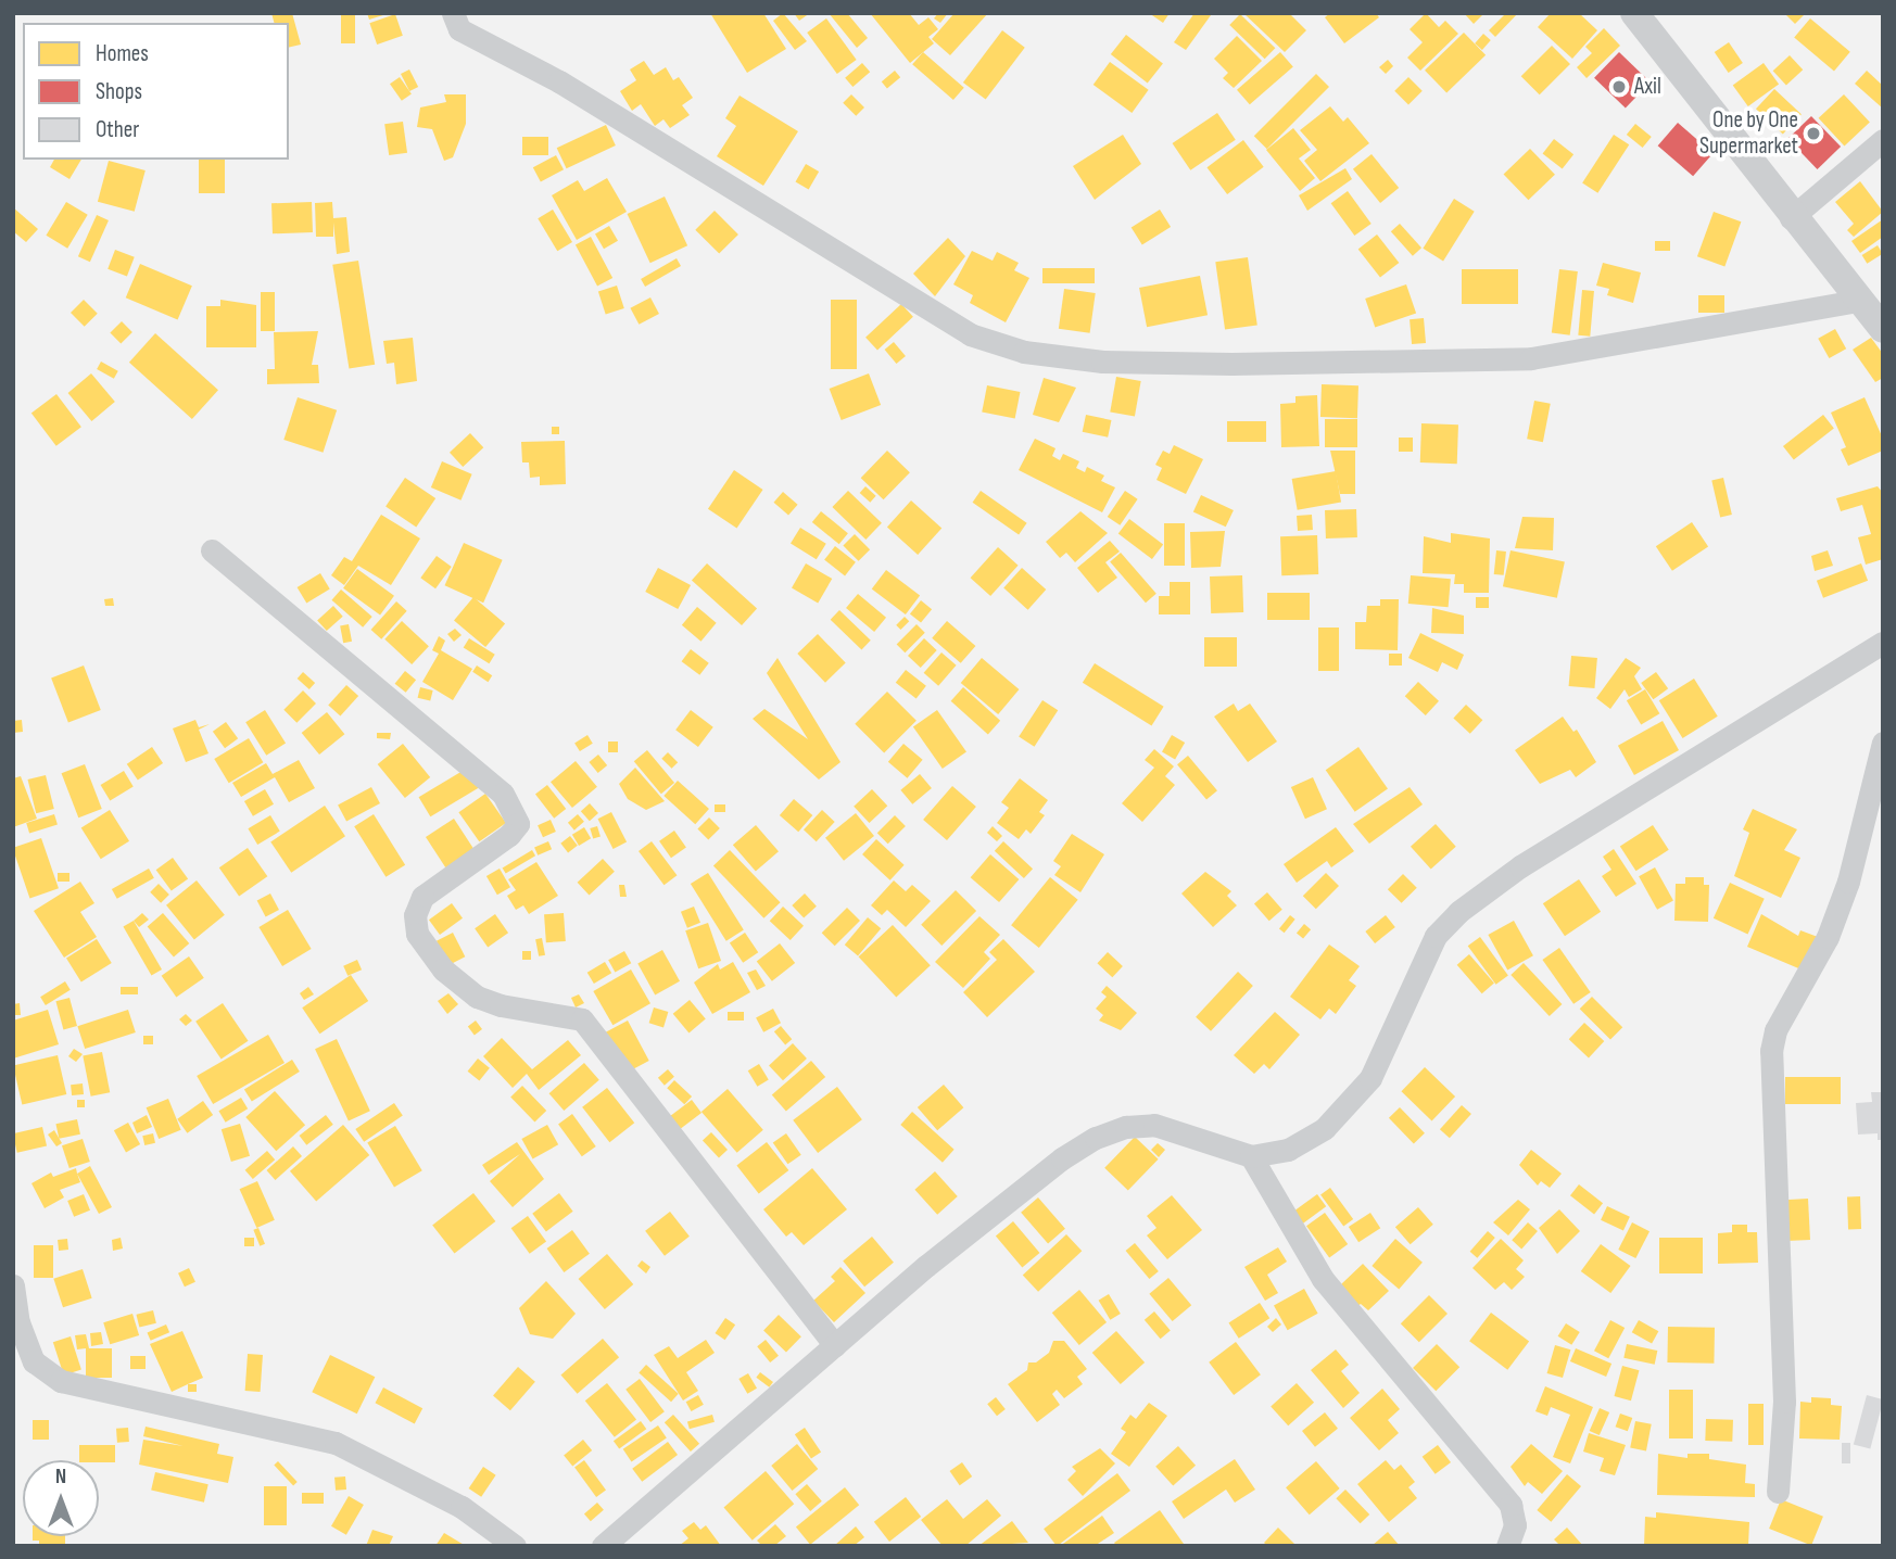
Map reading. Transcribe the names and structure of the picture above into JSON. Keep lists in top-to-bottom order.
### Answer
{
  "places": ["Axil", "One by One Supermarket"],
  "legend": ["Homes", "Shops", "Other"],
  "north": "top"
}
